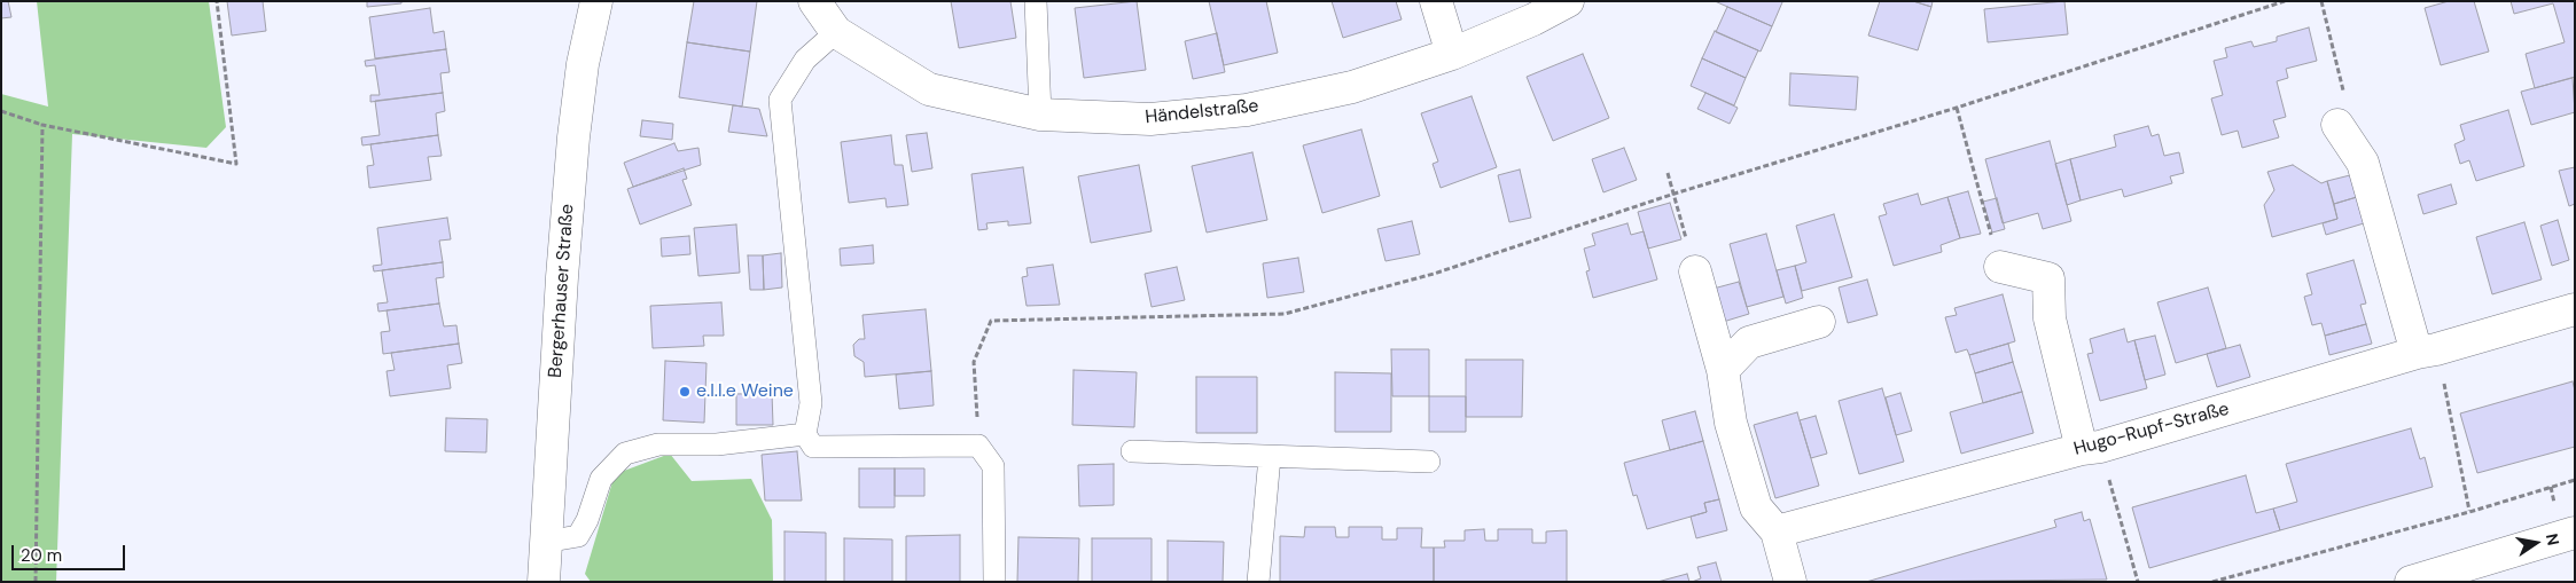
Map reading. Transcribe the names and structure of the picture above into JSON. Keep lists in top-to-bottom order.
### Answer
{
  "streets": {
    "street": ["Händelstraße", "Bergerhauser Straße", "Hugo-Rupf-Straße"]
  },
  "places": ["e.l.l.e Weine"],
  "scale_bar": "20 m",
  "north": "right"
}
